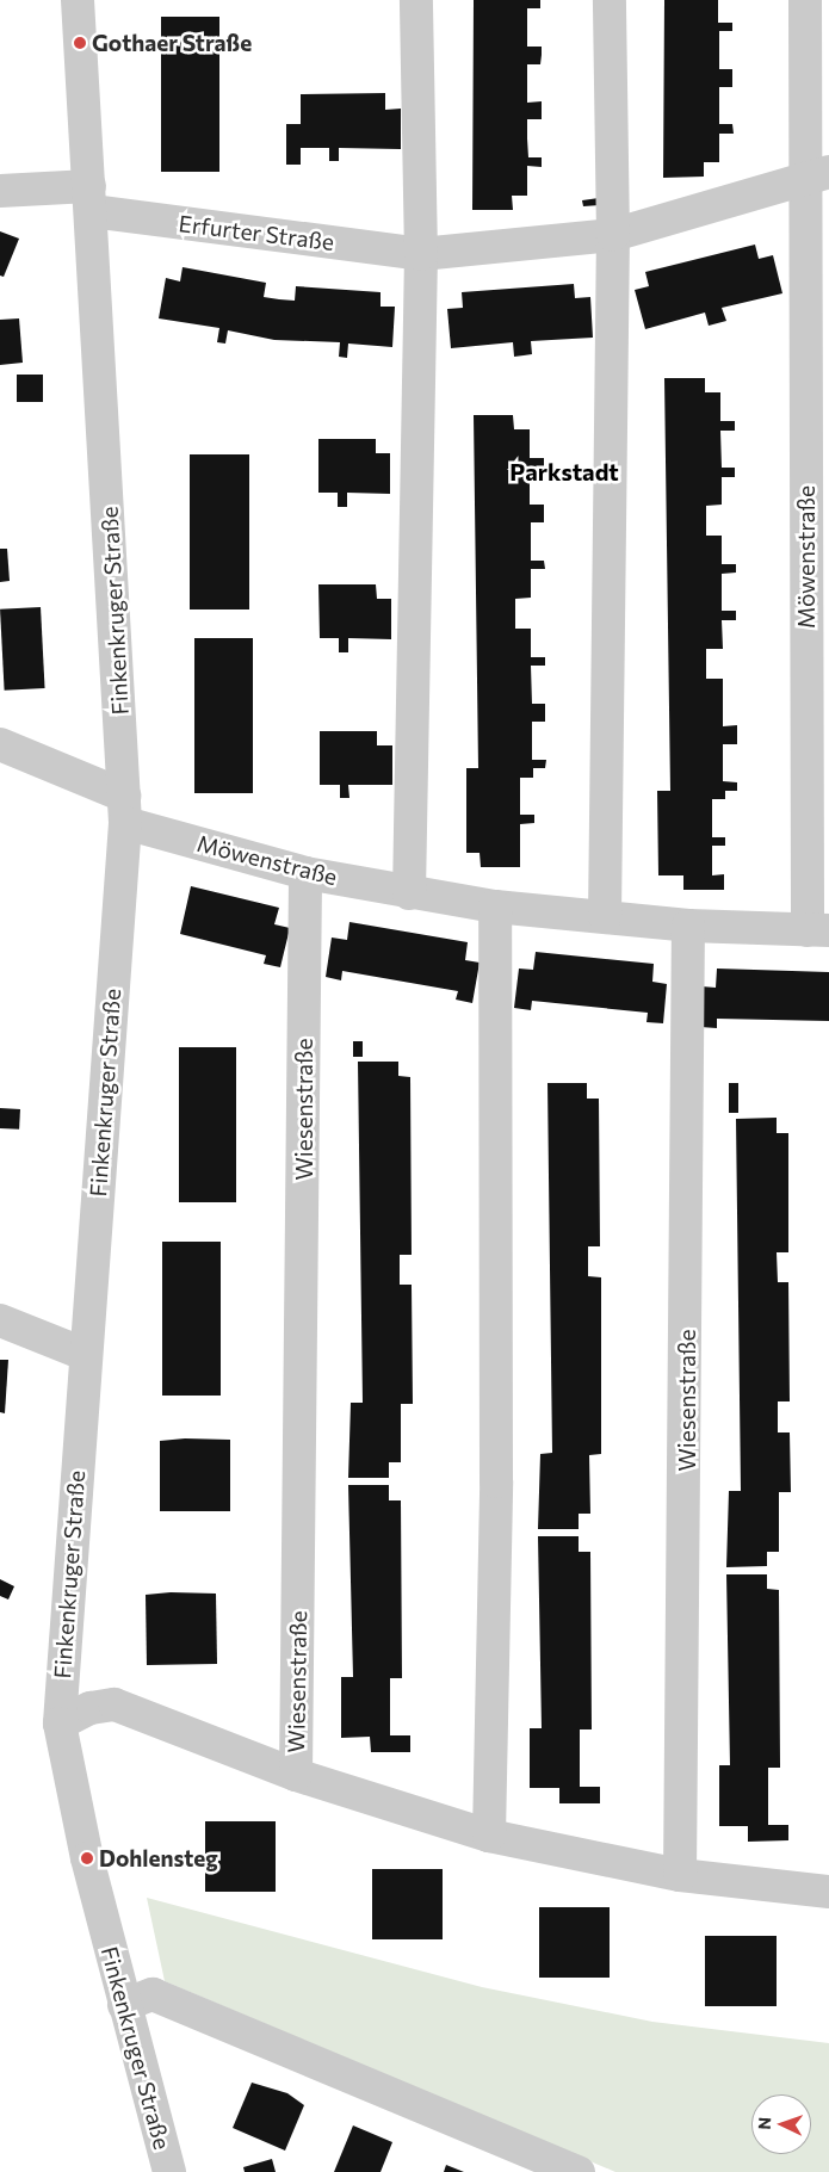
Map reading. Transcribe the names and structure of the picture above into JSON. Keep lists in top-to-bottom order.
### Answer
{
  "streets": {
    "street": [
      "Erfurter Straße",
      "Möwenstraße",
      "Finkenkruger Straße",
      "Wiesenstraße"
    ]
  },
  "crossings": [
    ["Erfurter Straße", "Möwenstraße"],
    ["Erfurter Straße", "Finkenkruger Straße"],
    ["Möwenstraße", "Finkenkruger Straße"],
    ["Möwenstraße", "Wiesenstraße"],
    ["Finkenkruger Straße", "Wiesenstraße"]
  ],
  "districts": ["Parkstadt"],
  "places": ["Gothaer Straße", "Dohlensteg"],
  "north": "left"
}
